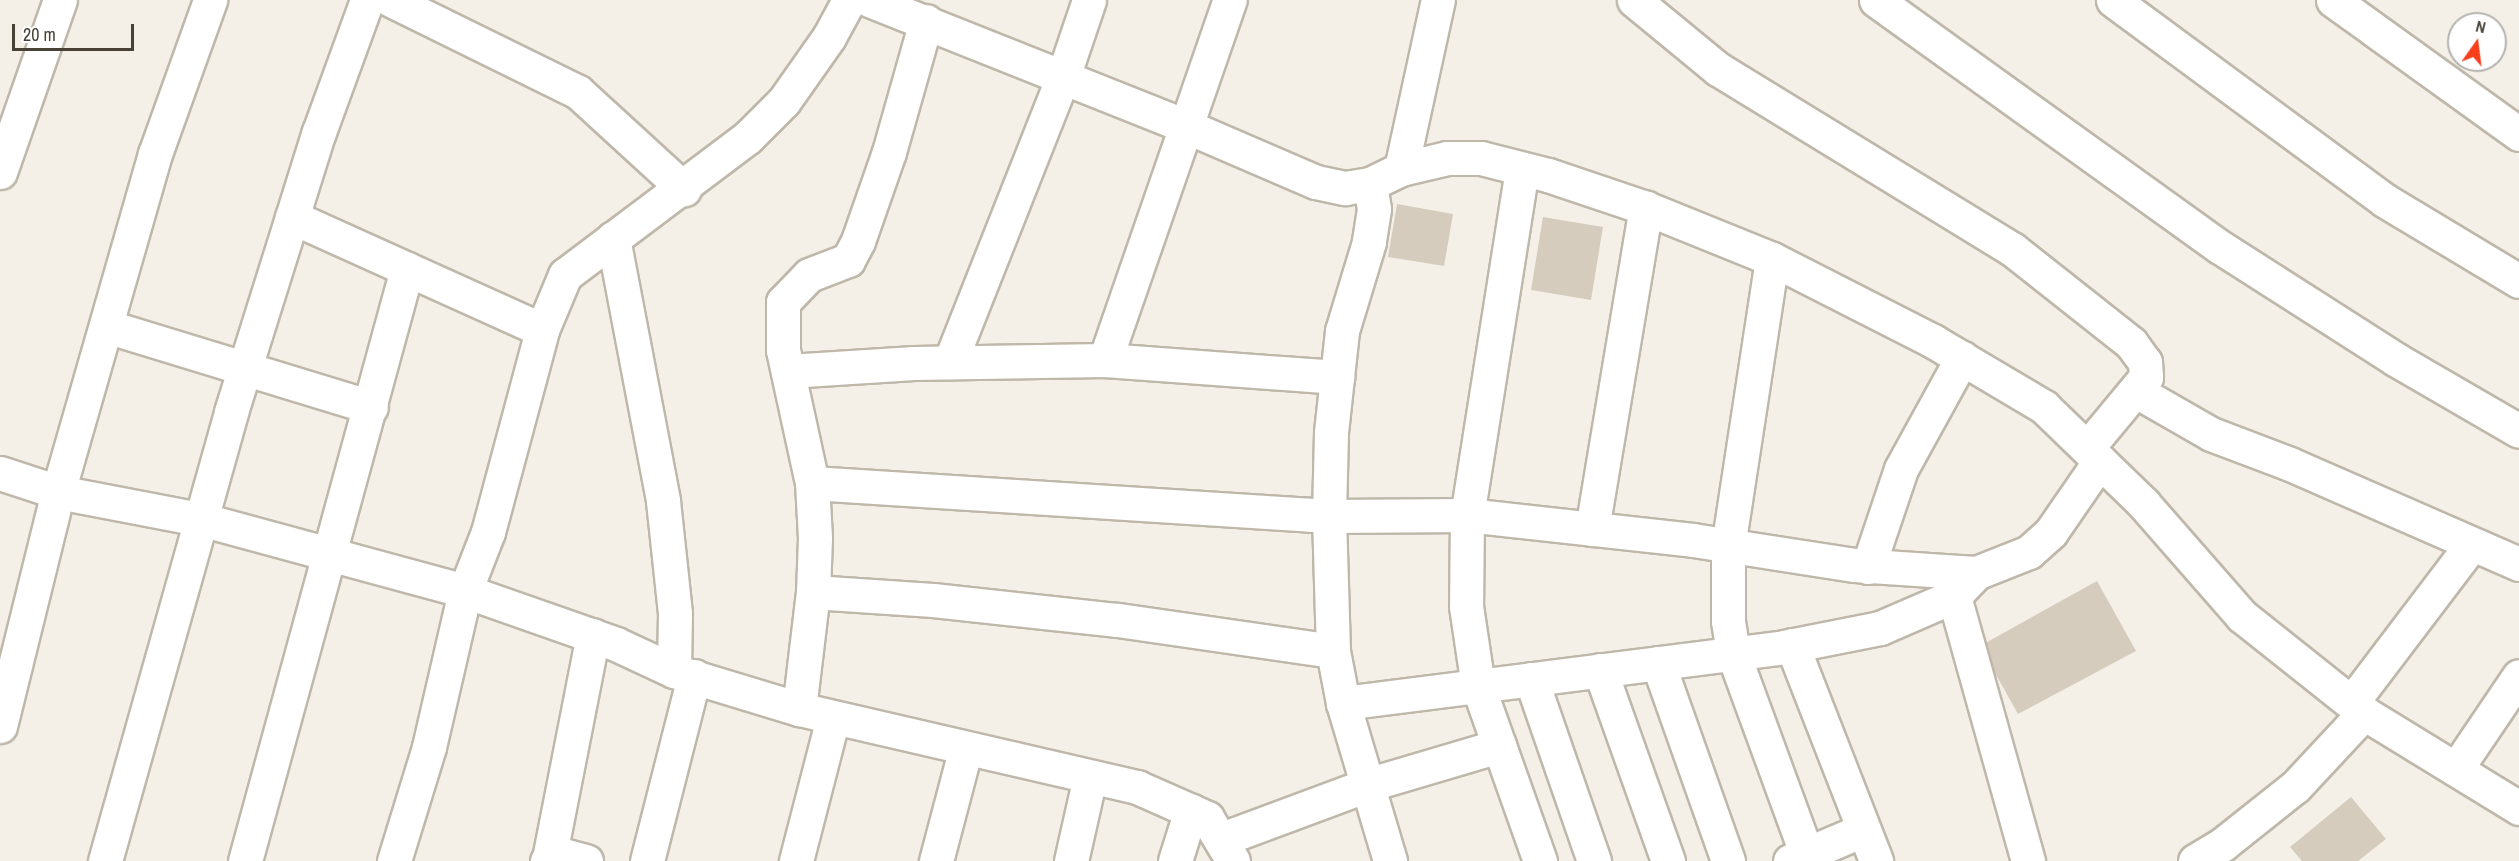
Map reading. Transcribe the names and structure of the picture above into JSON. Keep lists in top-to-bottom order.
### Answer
{
  "scale_bar": "20 m",
  "north": "top"
}
